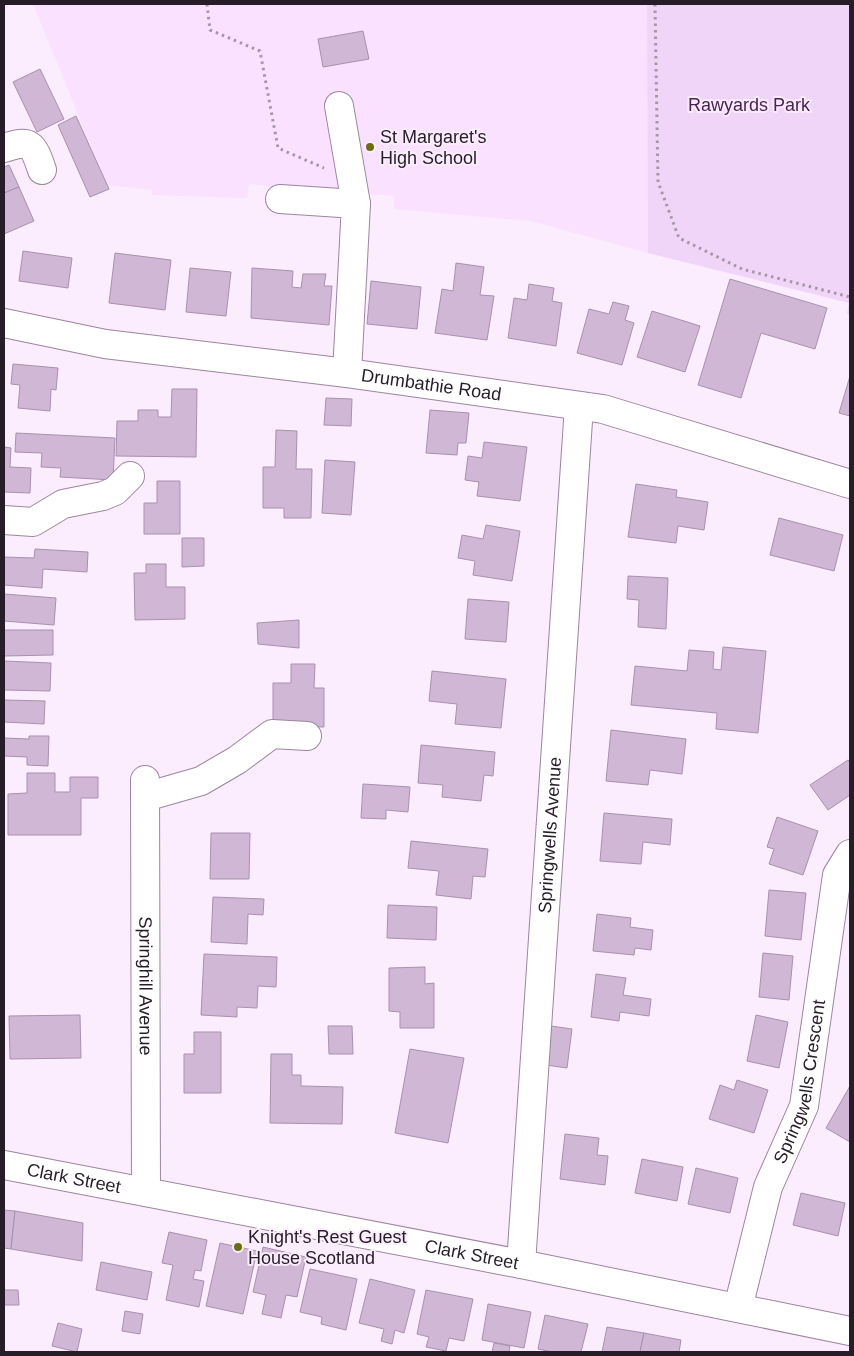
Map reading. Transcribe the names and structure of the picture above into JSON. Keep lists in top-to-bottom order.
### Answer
{
  "streets": {
    "street": [
      "Drumbathie Road",
      "Springwells Avenue",
      "Springhill Avenue",
      "Springwells Crescent",
      "Clark Street"
    ]
  },
  "crossings": [
    ["Drumbathie Road", "Springwells Avenue"],
    ["Springwells Avenue", "Clark Street"],
    ["Springhill Avenue", "Clark Street"],
    ["Springwells Crescent", "Clark Street"]
  ],
  "parks": ["Rawyards Park"],
  "places": ["St Margaret's High School", "Knight's Rest Guest House Scotland"]
}
